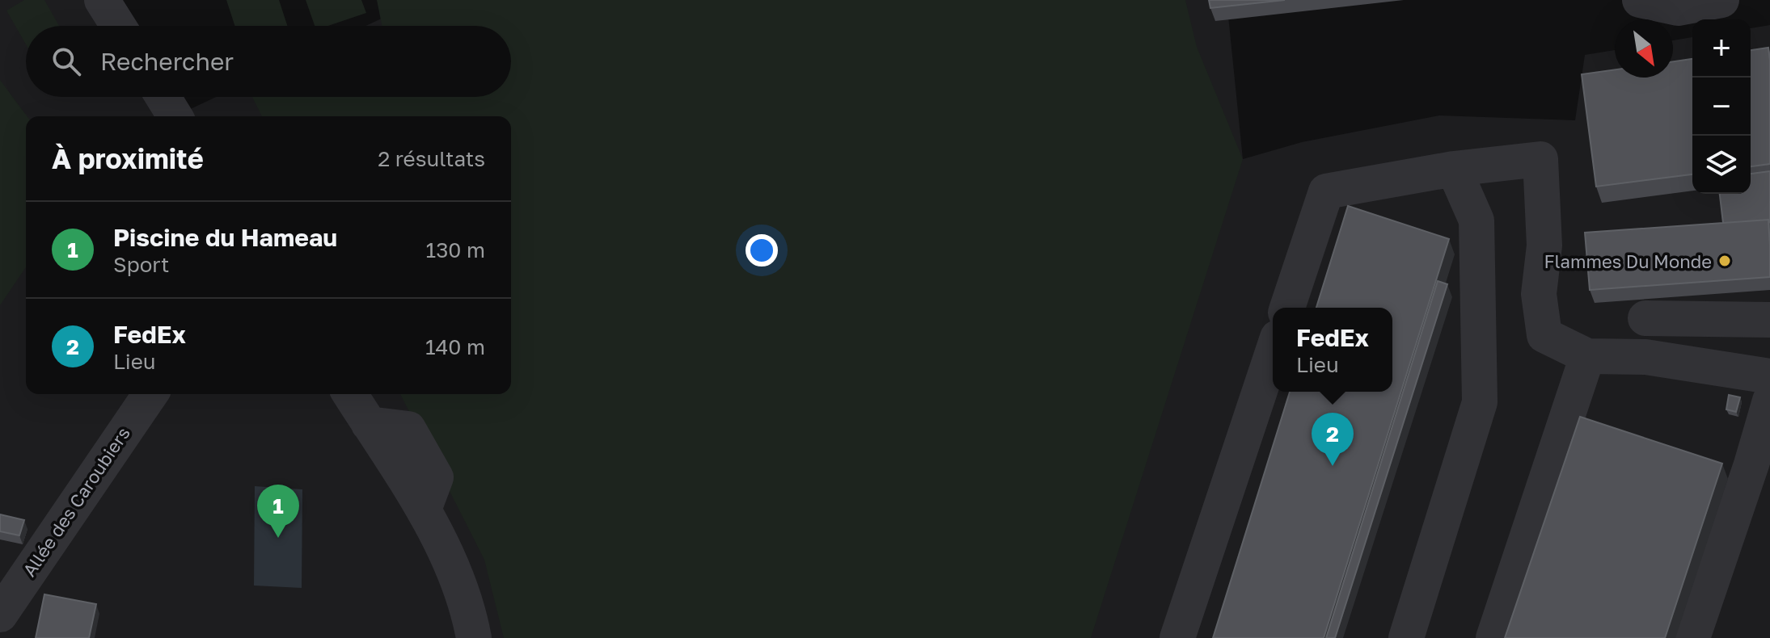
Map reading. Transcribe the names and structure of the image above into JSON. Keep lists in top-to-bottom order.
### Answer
{
  "streets": {
    "street": ["Allée des Caroubiers"]
  },
  "places": ["Flammes Du Monde"],
  "north": "bottom right",
  "page": {
    "map_buttons": ["+", "−"],
    "search": "Rechercher",
    "heading": ["À proximité", "2 résultats"],
    "list": [
      {
        "mark": "1",
        "name": "Piscine du Hameau",
        "note": "Sport",
        "value": "130 m"
      },
      {
        "mark": "2",
        "name": "FedEx",
        "note": "Lieu",
        "value": "140 m"
      }
    ],
    "popup": ["FedEx", "Lieu"],
    "pins": ["2", "1"]
  }
}
